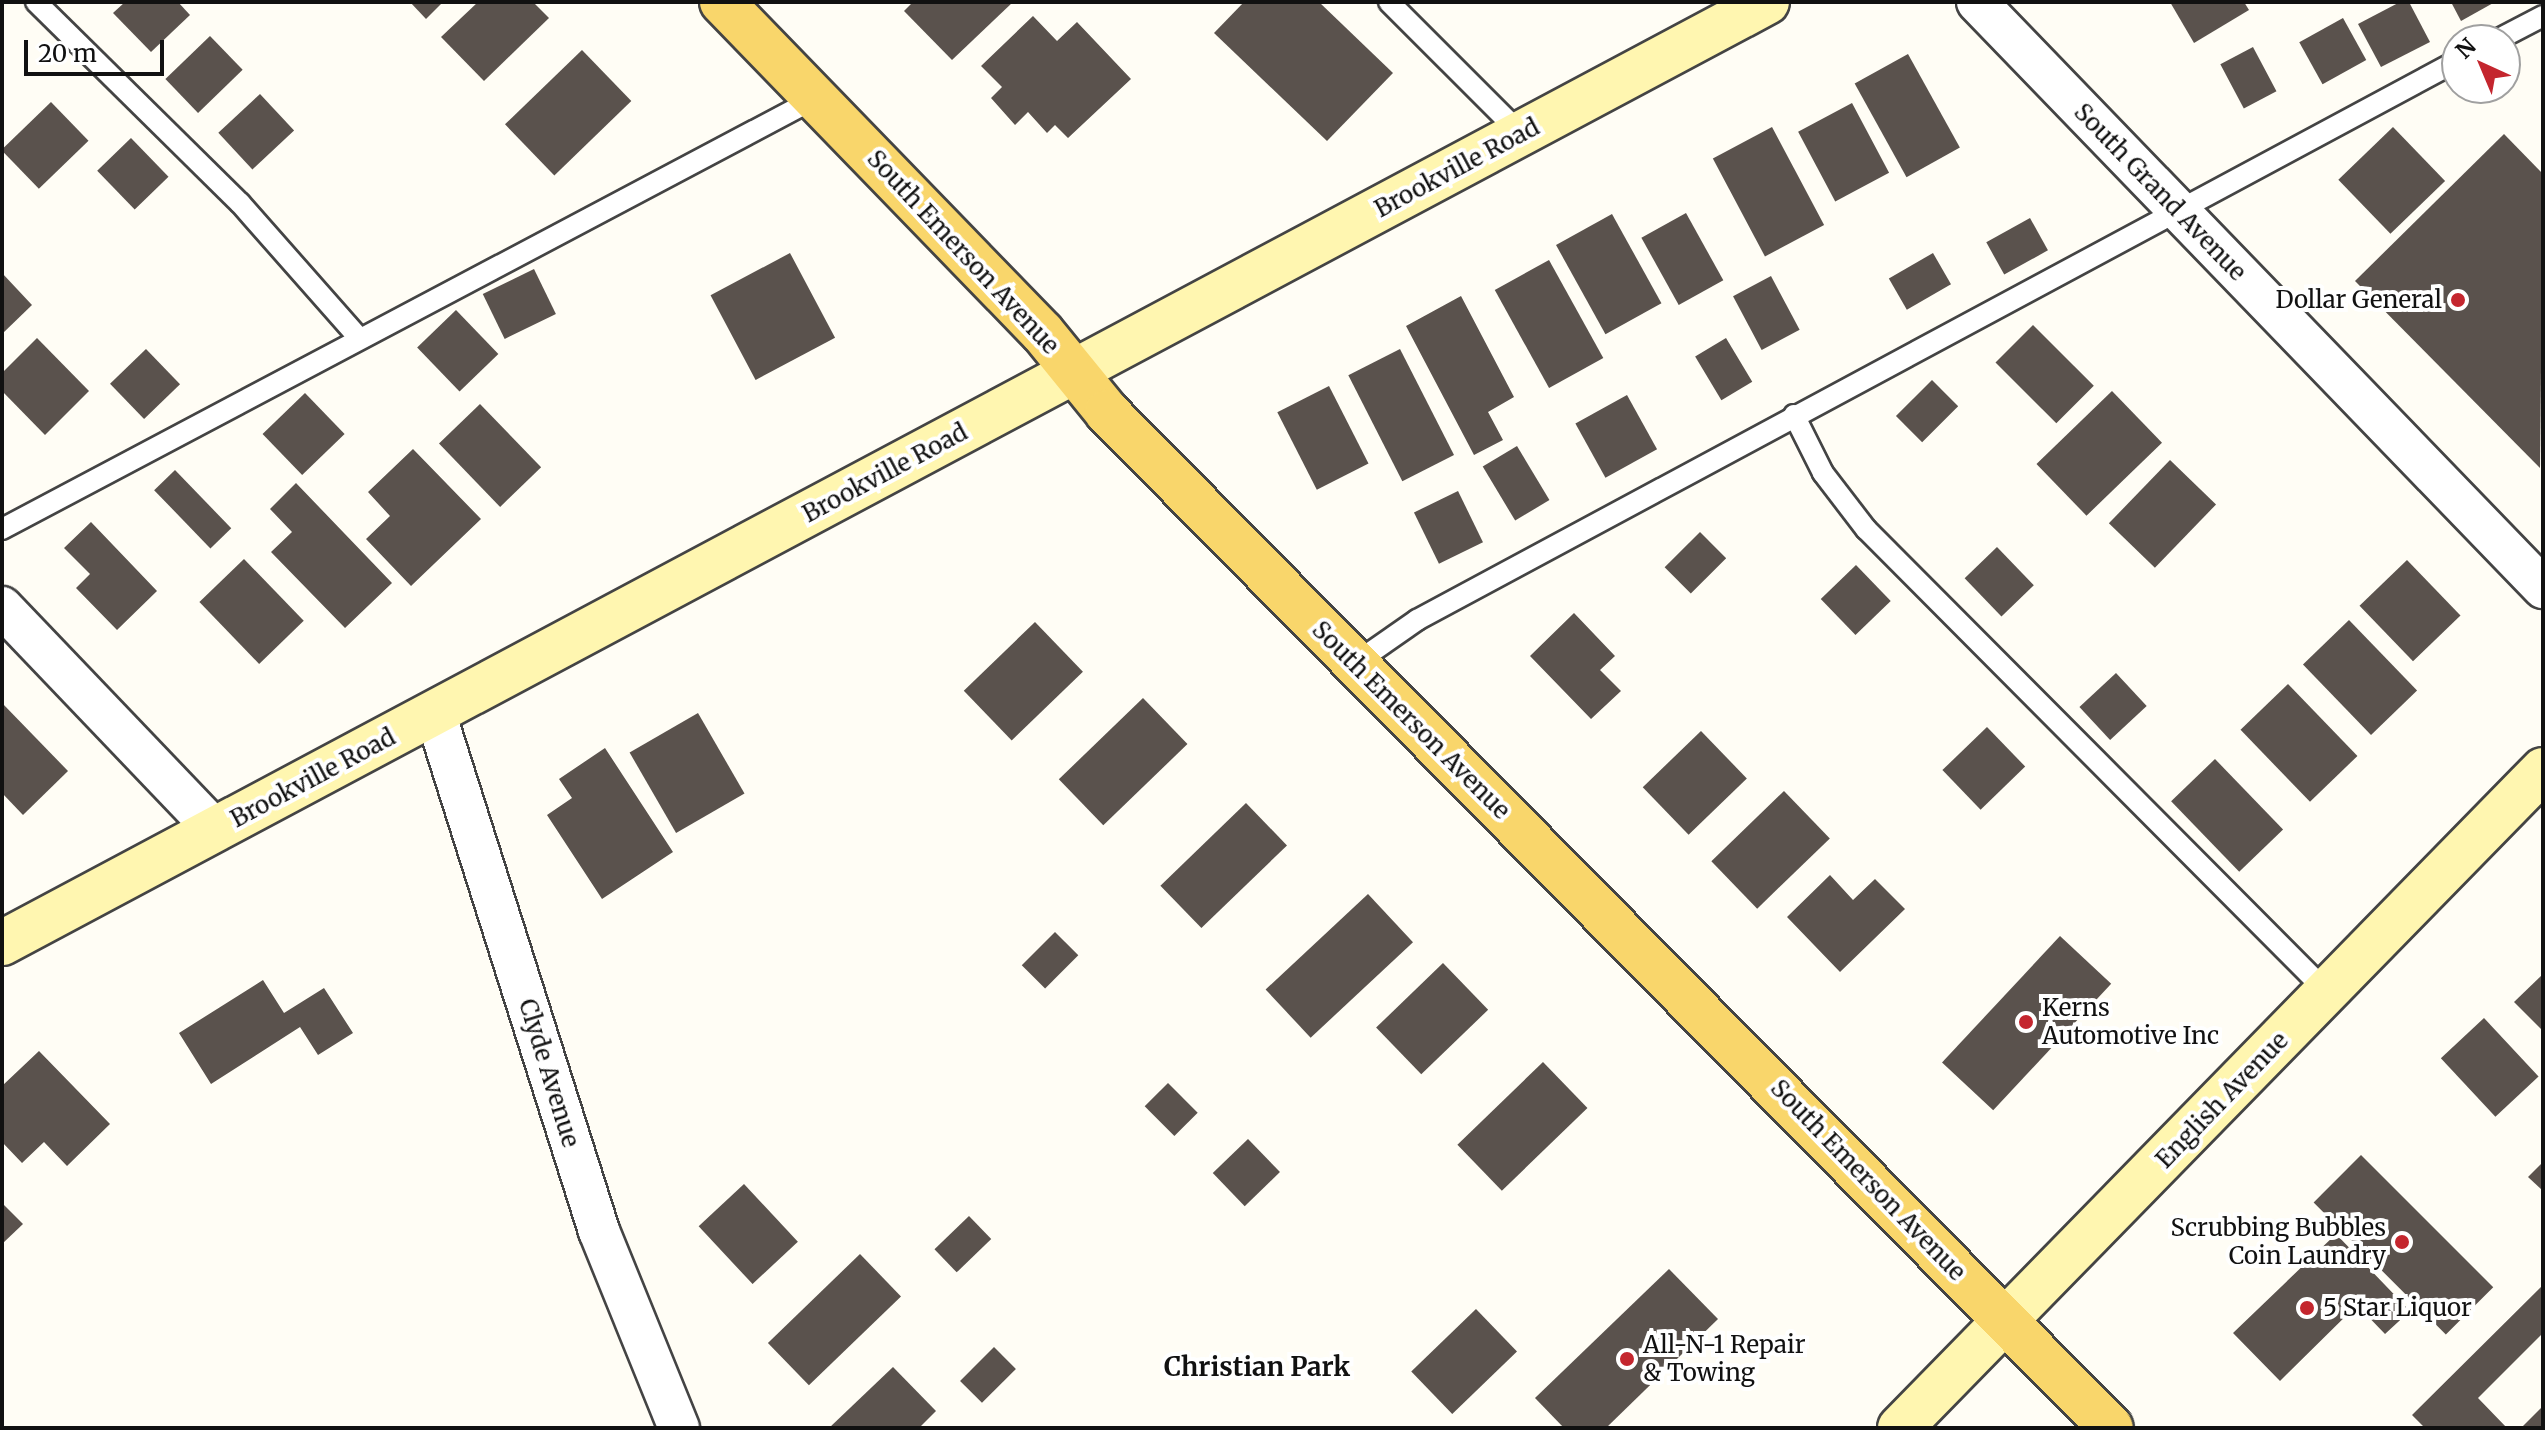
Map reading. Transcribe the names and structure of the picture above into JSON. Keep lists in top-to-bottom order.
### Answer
{
  "streets": {
    "main road": ["South Emerson Avenue"],
    "street": [
      "Brookville Road",
      "South Grand Avenue",
      "Clyde Avenue",
      "English Avenue"
    ]
  },
  "crossings": [
    ["Brookville Road", "South Emerson Avenue"],
    ["Brookville Road", "Clyde Avenue"],
    ["South Emerson Avenue", "English Avenue"]
  ],
  "districts": ["Christian Park"],
  "places": [
    "Dollar General",
    "Kerns Automotive Inc",
    "Scrubbing Bubbles Coin Laundry",
    "5 Star Liquor",
    "All-N-1 Repair & Towing"
  ],
  "scale_bar": "20 m",
  "north": "top left"
}
